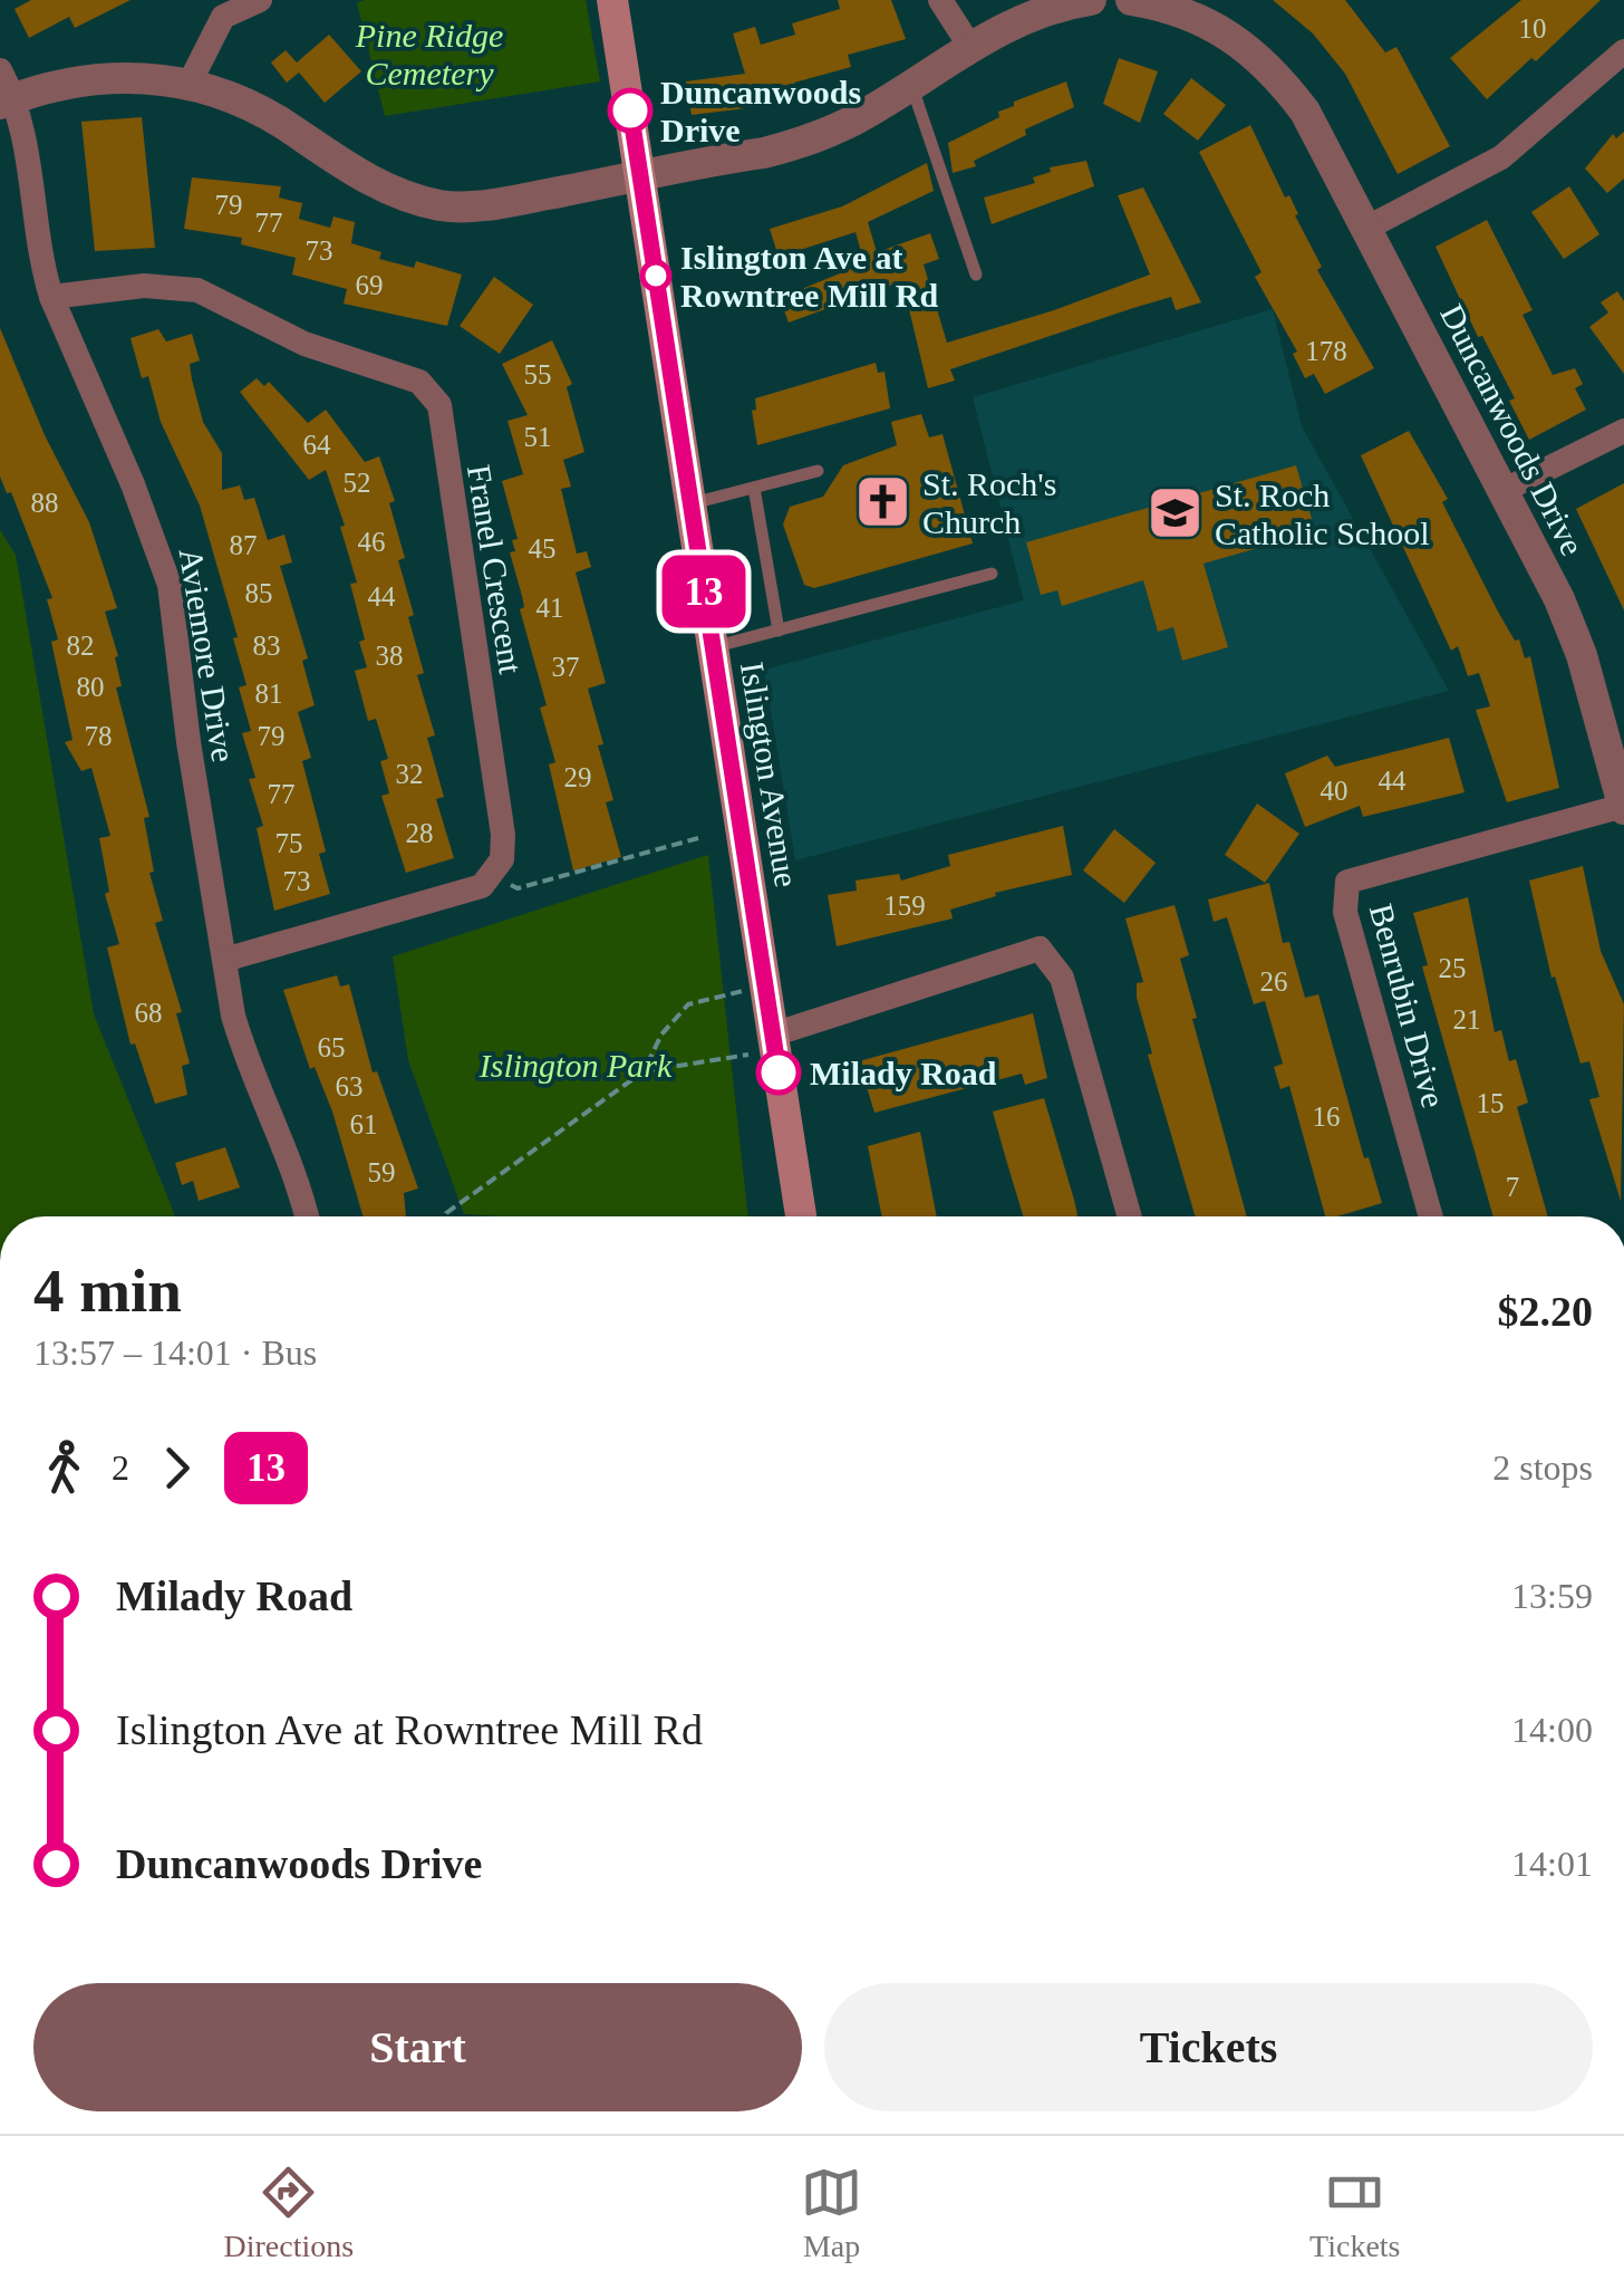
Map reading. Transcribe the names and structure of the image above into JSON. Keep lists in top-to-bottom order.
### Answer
{
  "streets": {
    "main road": ["Islington Avenue"],
    "street": [
      "Duncanwoods Drive",
      "Franel Crescent",
      "Aviemore Drive",
      "Benrubin Drive"
    ]
  },
  "crossings": [
    ["Duncanwoods Drive", "Benrubin Drive"],
    ["Franel Crescent", "Aviemore Drive"]
  ],
  "parks": ["Pine Ridge Cemetery", "Islington Park"],
  "places": {
    "other": ["Duncanwoods Drive", "Islington Ave at Rowntree Mill Rd", "Milady Road"],
    "church": ["St. Roch's Church"],
    "school or university": ["St. Roch Catholic School"]
  },
  "lines": ["bus line 13"],
  "house_numbers": [
    "10",
    "79",
    "77",
    "73",
    "69",
    "178",
    "55",
    "51",
    "64",
    "52",
    "88",
    "46",
    "87",
    "45",
    "85",
    "44",
    "41",
    "82",
    "83",
    "38",
    "37",
    "80",
    "81",
    "78",
    "79",
    "32",
    "29",
    "44",
    "40",
    "77",
    "28",
    "75",
    "73",
    "159",
    "25",
    "26",
    "68",
    "21",
    "65",
    "63",
    "15",
    "16",
    "61",
    "59",
    "7"
  ],
  "page": {
    "on_map": "13",
    "heading": ["4 min", "13:57 – 14:01 · Bus", "$2.20"],
    "legs": ["2", "13", "2 stops"],
    "list": [
      {
        "name": "Milady Road",
        "value": "13:59"
      },
      {
        "name": "Islington Ave at Rowntree Mill Rd",
        "value": "14:00"
      },
      {
        "name": "Duncanwoods Drive",
        "value": "14:01"
      }
    ],
    "buttons": ["Start", "Tickets"],
    "tabs": ["Directions", "Map", "Tickets"]
  }
}
